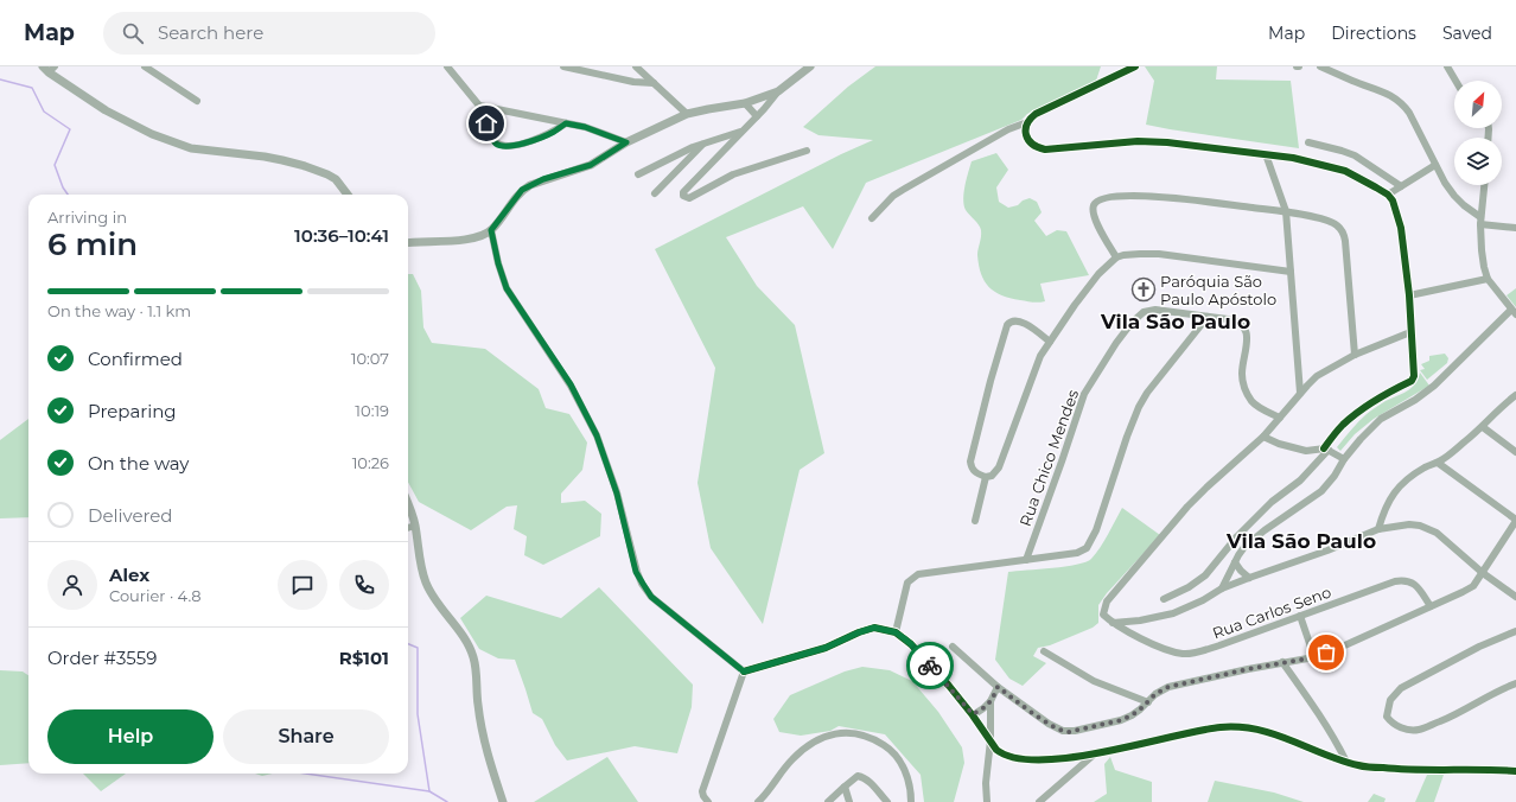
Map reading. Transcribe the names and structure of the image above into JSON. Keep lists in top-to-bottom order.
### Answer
{
  "streets": {
    "street": ["Rua Chico Mendes", "Rua Carlos Seno"]
  },
  "districts": ["Vila São Paulo", "Vila São Paulo"],
  "places": {
    "church": ["Paróquia São Paulo Apóstolo"]
  },
  "north": "top right",
  "page": {
    "header": "Map",
    "search": "Search here",
    "nav": ["Map", "Directions", "Saved"],
    "heading": ["6 min", "Arriving in", "10:36–10:41"],
    "panel": [
      "Alex",
      "Courier · 4.8",
      "Order #3559",
      "R$101"
    ],
    "bar": "On the way · 1.1 km",
    "list": [
      ["Confirmed", "10:07"],
      ["Preparing", "10:19"],
      ["On the way", "10:26"],
      "Delivered"
    ],
    "buttons": ["Help", "Share"]
  }
}
